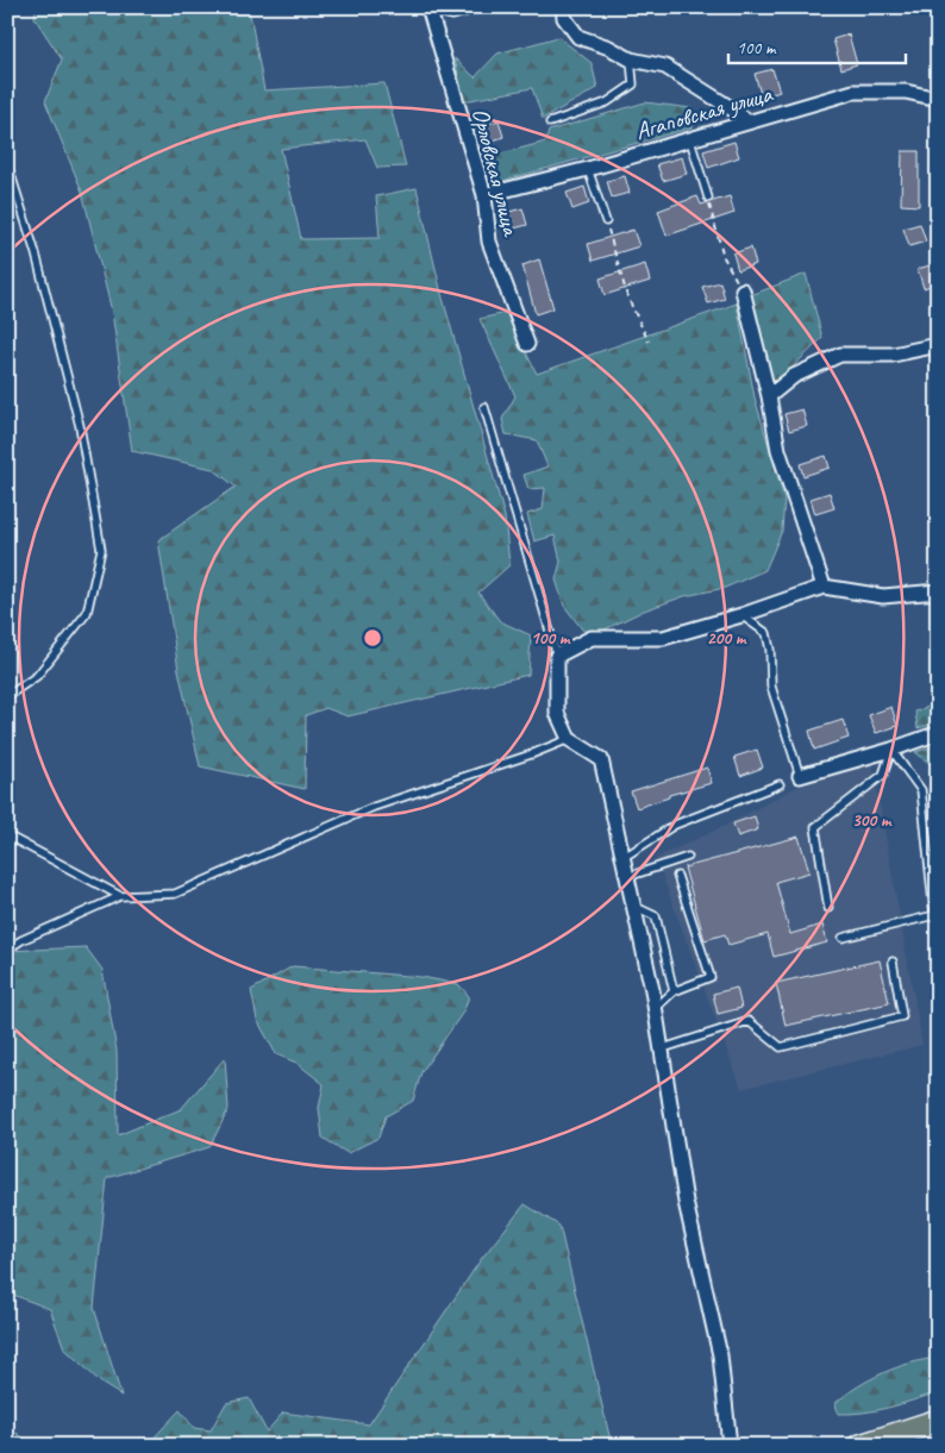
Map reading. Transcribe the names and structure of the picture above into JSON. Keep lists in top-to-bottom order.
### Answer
{
  "streets": {
    "street": ["Агаповская улица", "Орловская улица"]
  },
  "crossings": [
    ["Агаповская улица", "Орловская улица"]
  ],
  "scale_bar": "100 m",
  "rings": ["100 m", "200 m", "300 m"]
}
